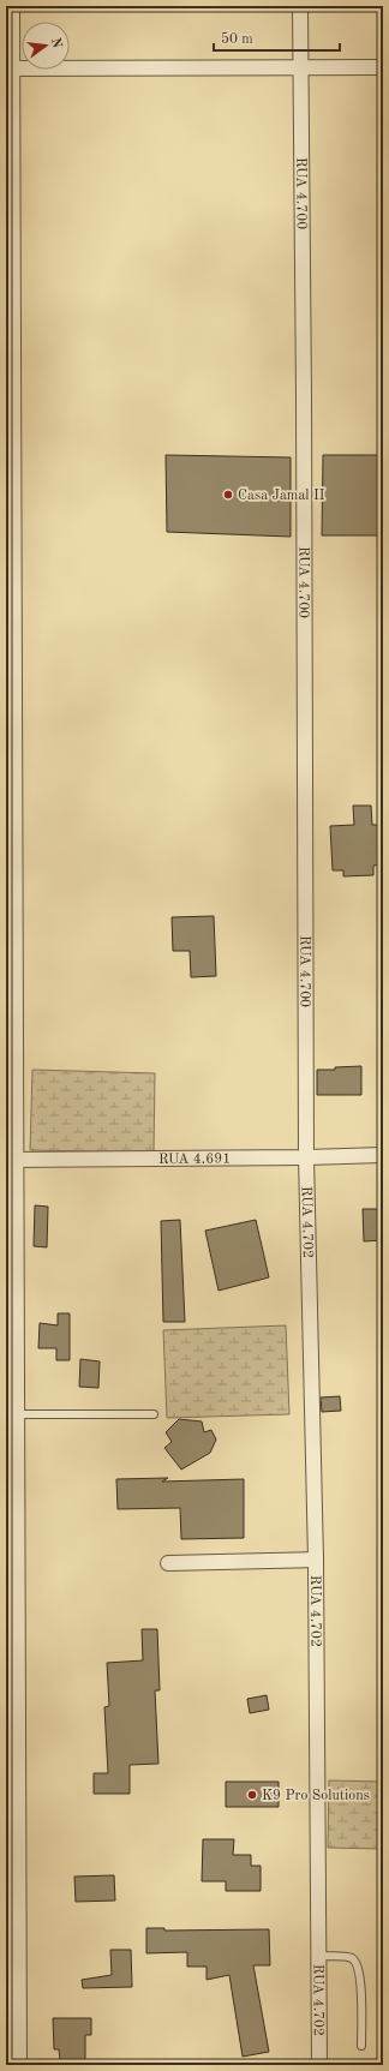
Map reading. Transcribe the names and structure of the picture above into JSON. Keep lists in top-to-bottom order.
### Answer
{
  "streets": {
    "street": ["RUA 4.700", "RUA 4.691", "RUA 4.702"]
  },
  "crossings": [
    ["RUA 4.700", "RUA 4.691"],
    ["RUA 4.700", "RUA 4.702"],
    ["RUA 4.691", "RUA 4.702"]
  ],
  "places": ["Casa Jamal II", "K9 Pro Solutions"],
  "scale_bar": "50 m",
  "north": "right"
}
